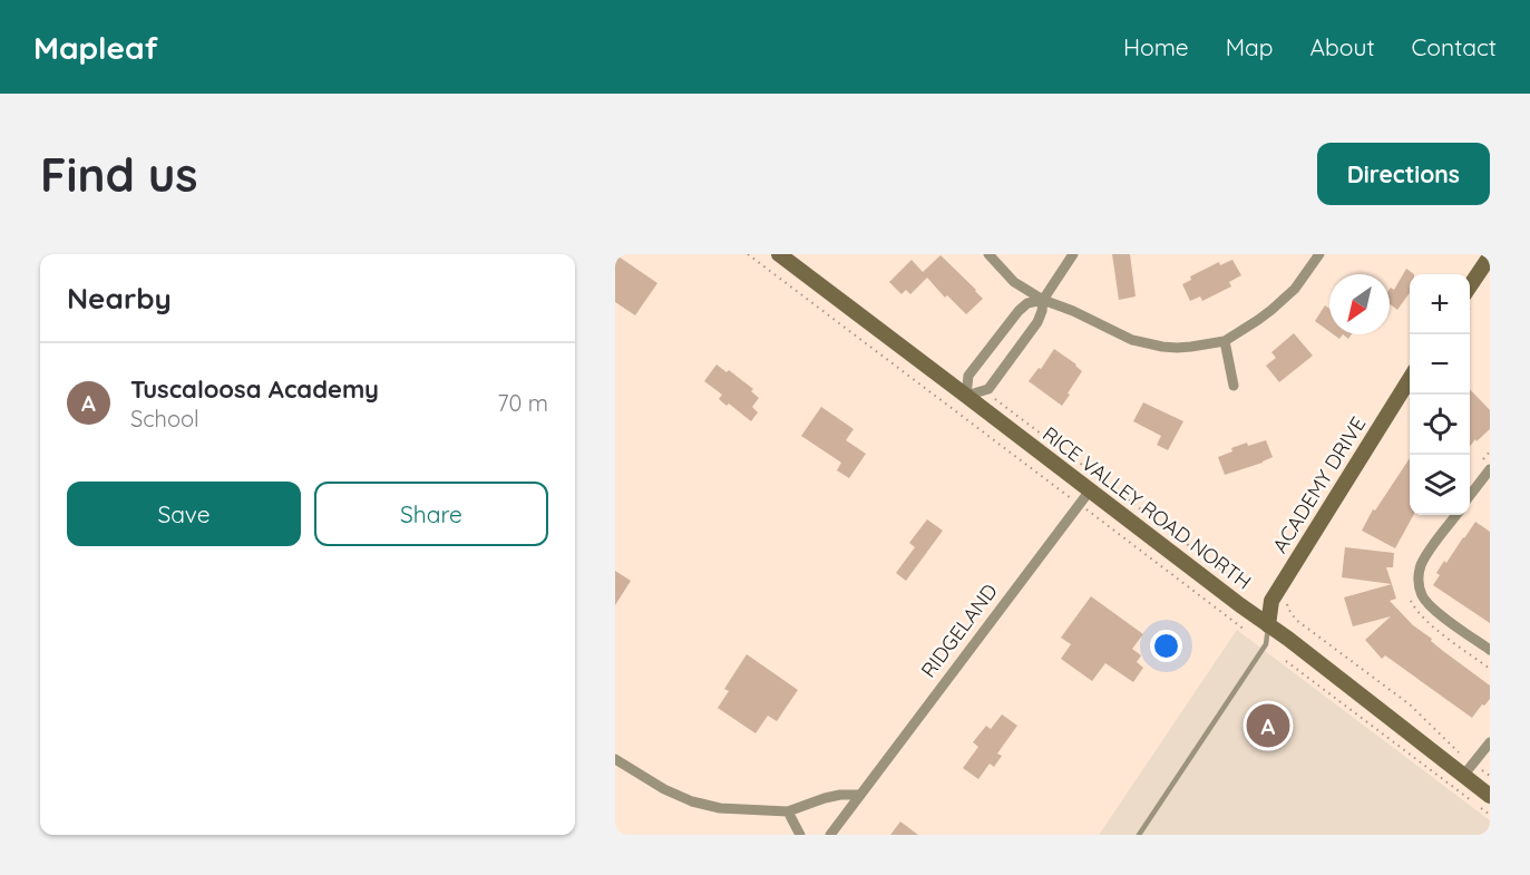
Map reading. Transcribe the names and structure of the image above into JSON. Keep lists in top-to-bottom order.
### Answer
{
  "streets": {
    "street": ["ACADEMY DRIVE", "RICE VALLEY ROAD NORTH", "RIDGELAND"]
  },
  "crossings": [
    ["ACADEMY DRIVE", "RICE VALLEY ROAD NORTH"],
    ["RICE VALLEY ROAD NORTH", "RIDGELAND"]
  ],
  "north": "bottom left",
  "page": {
    "header": "Mapleaf",
    "nav": [
      "Home",
      "Map",
      "About",
      "Contact"
    ],
    "buttons": [
      "Directions",
      ["Save", "Share"]
    ],
    "title": "Find us",
    "heading": "Nearby",
    "map_buttons": ["+", "−"],
    "list": [
      {
        "mark": "A",
        "name": "Tuscaloosa Academy",
        "note": "School",
        "value": "70 m"
      }
    ],
    "pins": "A"
  }
}
